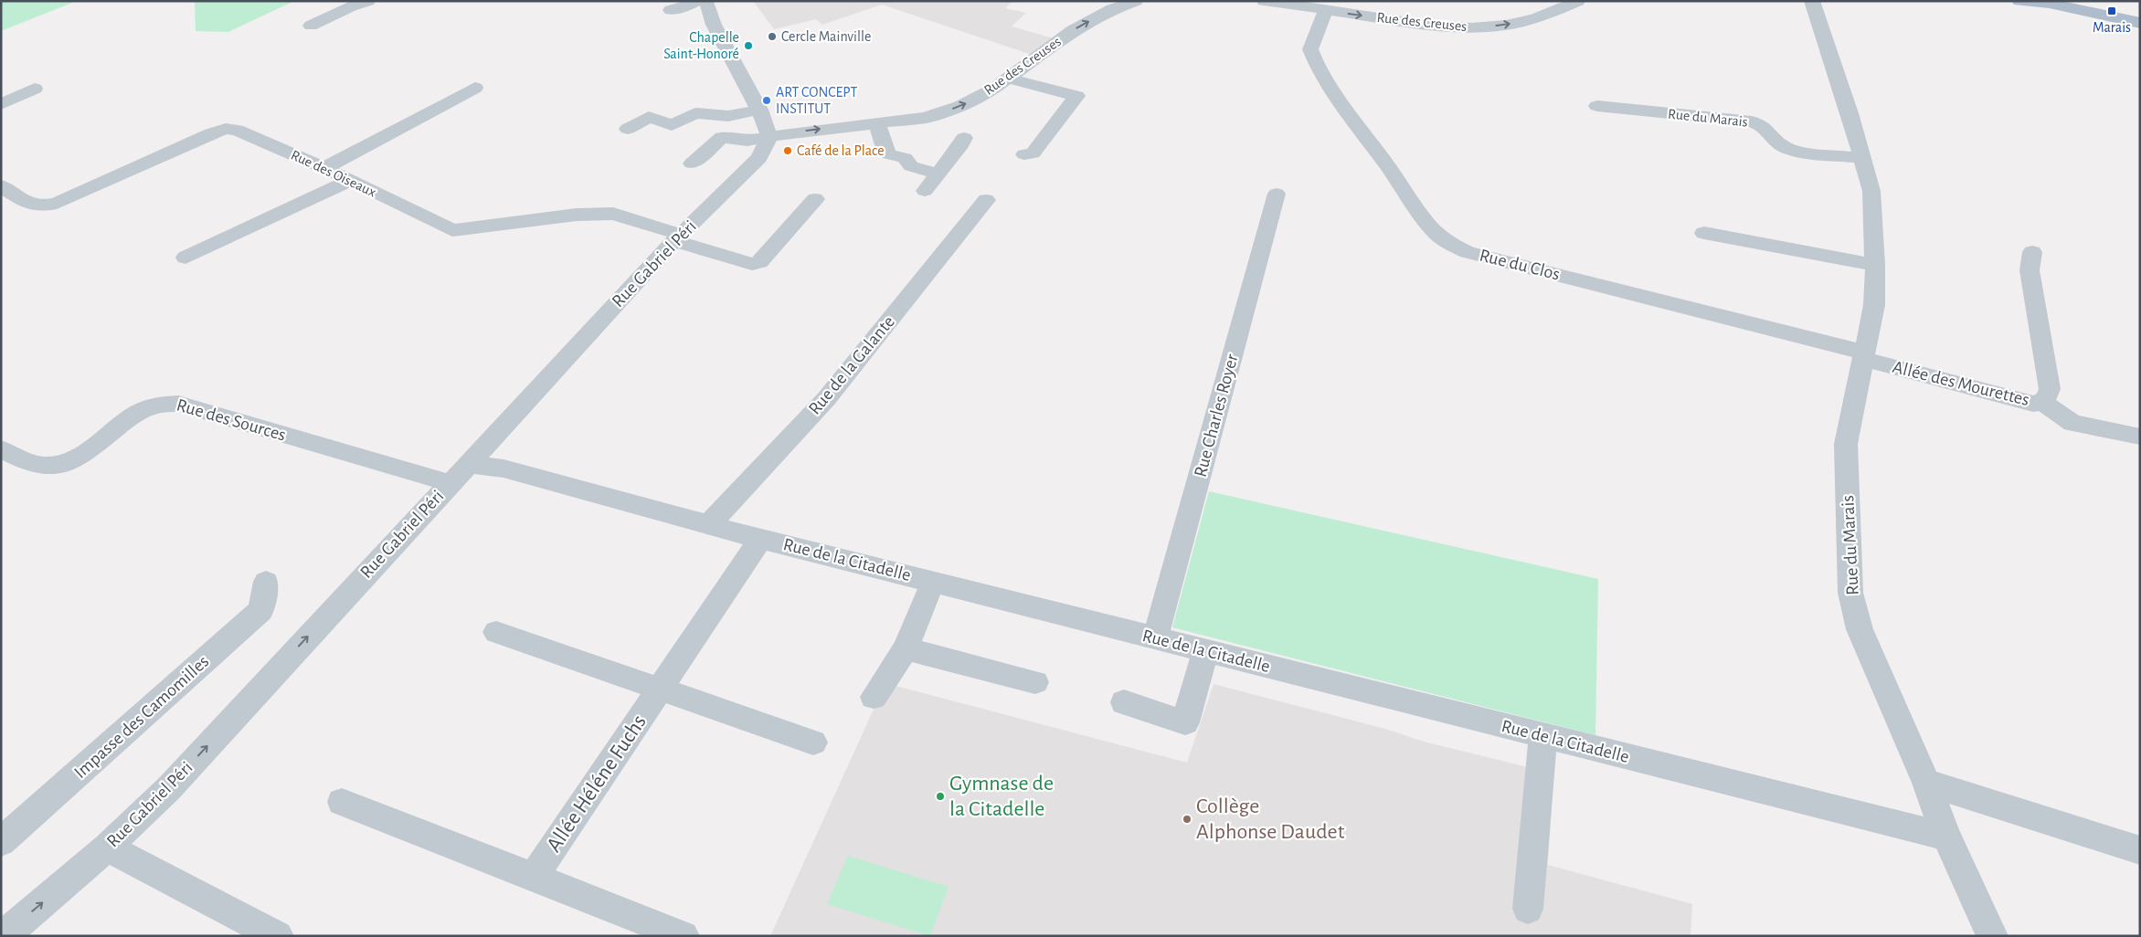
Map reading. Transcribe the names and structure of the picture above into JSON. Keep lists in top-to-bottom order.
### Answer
{
  "streets": {
    "street": [
      "Rue des Creuses",
      "Rue du Marais",
      "Rue des Oiseaux",
      "Rue Gabriel Péri",
      "Rue du Clos",
      "Rue de la Galante",
      "Allée des Mourettes",
      "Rue Charles Royer",
      "Rue des Sources",
      "Rue de la Citadelle",
      "Impasse des Camomilles",
      "Allée Héléne Fuchs"
    ]
  },
  "crossings": [
    ["Rue des Creuses", "Rue Gabriel Péri"],
    ["Rue des Creuses", "Rue du Clos"],
    ["Rue du Marais", "Rue du Clos"],
    ["Rue du Marais", "Allée des Mourettes"],
    ["Rue du Marais", "Rue de la Citadelle"],
    ["Rue des Oiseaux", "Rue Gabriel Péri"],
    ["Rue Gabriel Péri", "Rue des Sources"],
    ["Rue Gabriel Péri", "Rue de la Citadelle"],
    ["Rue du Clos", "Allée des Mourettes"],
    ["Rue de la Galante", "Rue de la Citadelle"],
    ["Rue Charles Royer", "Rue de la Citadelle"],
    ["Rue des Sources", "Rue de la Citadelle"],
    ["Rue de la Citadelle", "Allée Héléne Fuchs"]
  ],
  "one_way": ["Rue des Creuses", "Rue Gabriel Péri"],
  "places": {
    "transit": ["Marais"],
    "other": [
      "Cercle Mainville",
      "Chapelle Saint-Honoré",
      "ART CONCEPT INSTITUT",
      "Café de la Place",
      "Gymnase de la Citadelle",
      "Collège Alphonse Daudet"
    ]
  }
}
